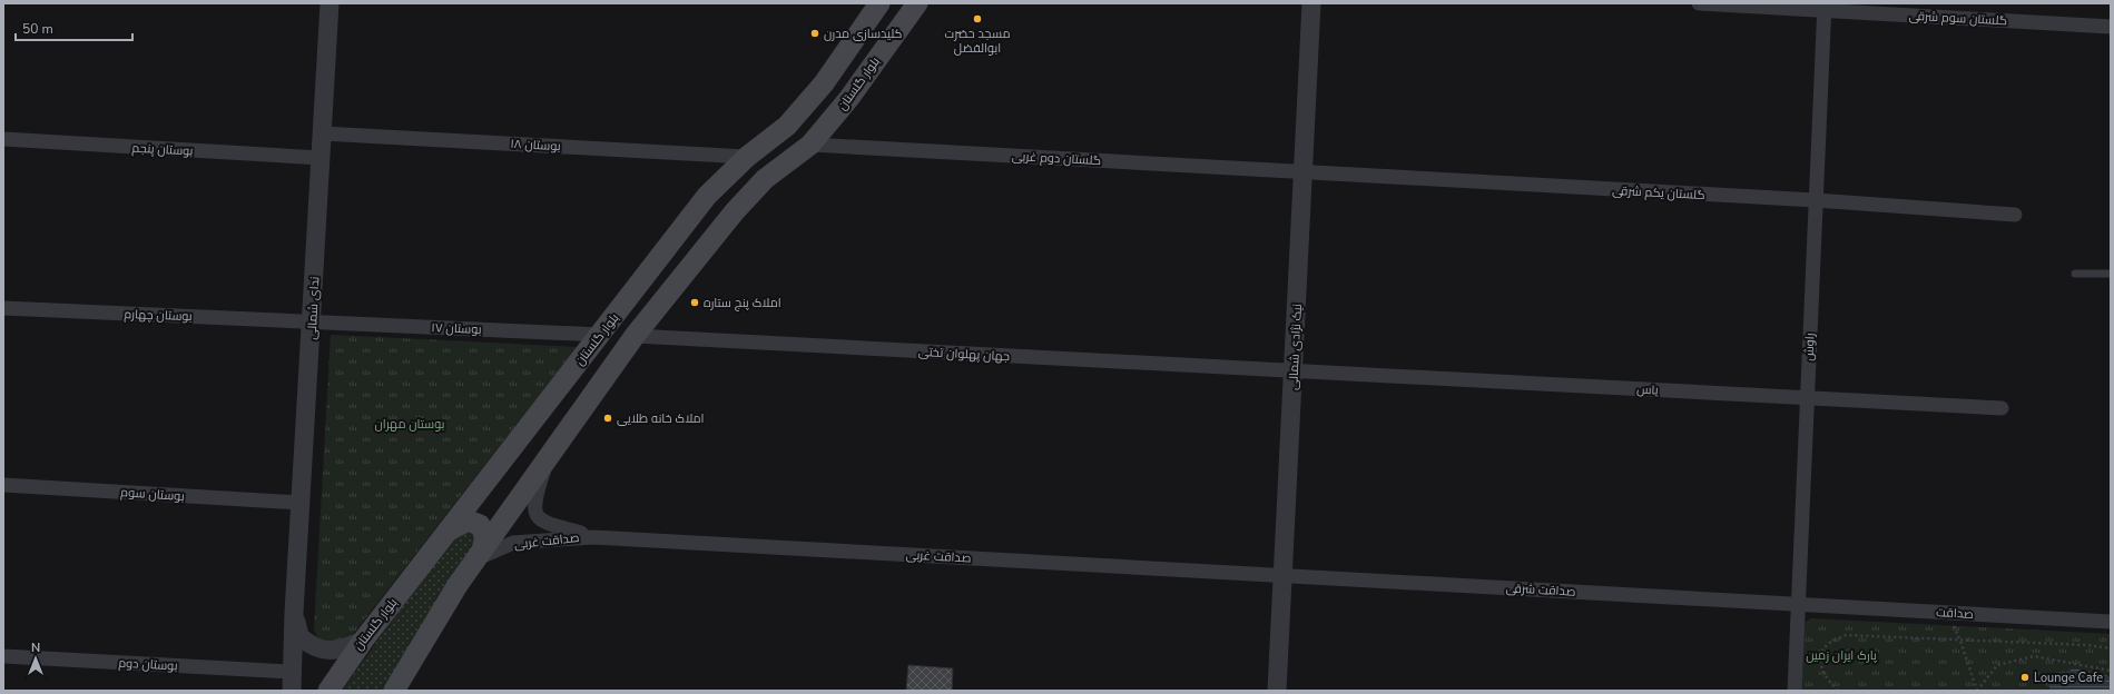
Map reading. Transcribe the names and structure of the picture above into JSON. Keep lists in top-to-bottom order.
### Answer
{
  "streets": {
    "main road": ["بلوار گلستان"],
    "street": [
      "گلستان سوم شرقی",
      "بوستان ۱۸",
      "بوستان پنجم",
      "گلستان دوم غربی",
      "گلستان یکم شرقی",
      "ندای شمالی",
      "بوستان چهارم",
      "بوستان ۱۷",
      "نیک نژادی شمالی",
      "راوش",
      "جهان پهلوان تختی",
      "یاس",
      "بوستان سوم",
      "صداقت غربی",
      "صداقت شرقی",
      "صداقت",
      "بوستان دوم"
    ]
  },
  "crossings": [
    ["گلستان سوم شرقی", "راوش"],
    ["بلوار گلستان", "بوستان ۱۸"],
    ["بلوار گلستان", "گلستان دوم غربی"],
    ["بلوار گلستان", "ندای شمالی"],
    ["بلوار گلستان", "بوستان ۱۷"],
    ["بلوار گلستان", "جهان پهلوان تختی"],
    ["بلوار گلستان", "صداقت غربی"],
    ["بوستان ۱۸", "ندای شمالی"],
    ["بوستان پنجم", "ندای شمالی"],
    ["گلستان دوم غربی", "گلستان یکم شرقی"],
    ["گلستان دوم غربی", "نیک نژادی شمالی"],
    ["گلستان یکم شرقی", "نیک نژادی شمالی"],
    ["گلستان یکم شرقی", "راوش"],
    ["ندای شمالی", "بوستان چهارم"],
    ["ندای شمالی", "بوستان ۱۷"],
    ["ندای شمالی", "بوستان سوم"],
    ["ندای شمالی", "بوستان دوم"],
    ["بوستان چهارم", "بوستان ۱۷"],
    ["نیک نژادی شمالی", "جهان پهلوان تختی"],
    ["نیک نژادی شمالی", "یاس"],
    ["نیک نژادی شمالی", "صداقت غربی"],
    ["نیک نژادی شمالی", "صداقت شرقی"],
    ["راوش", "یاس"],
    ["راوش", "صداقت شرقی"],
    ["راوش", "صداقت"],
    ["جهان پهلوان تختی", "یاس"],
    ["صداقت غربی", "صداقت شرقی"],
    ["صداقت شرقی", "صداقت"]
  ],
  "parks": ["بوستان مهران", "پارک ایران زمین"],
  "places": [
    "مسجد حضرت ابوالفضل",
    "کلیدسازی مدرن",
    "املاک پنج ستاره",
    "املاک خانه طلایی",
    "Lounge Cafe"
  ],
  "scale_bar": "50 m",
  "north": "top"
}
